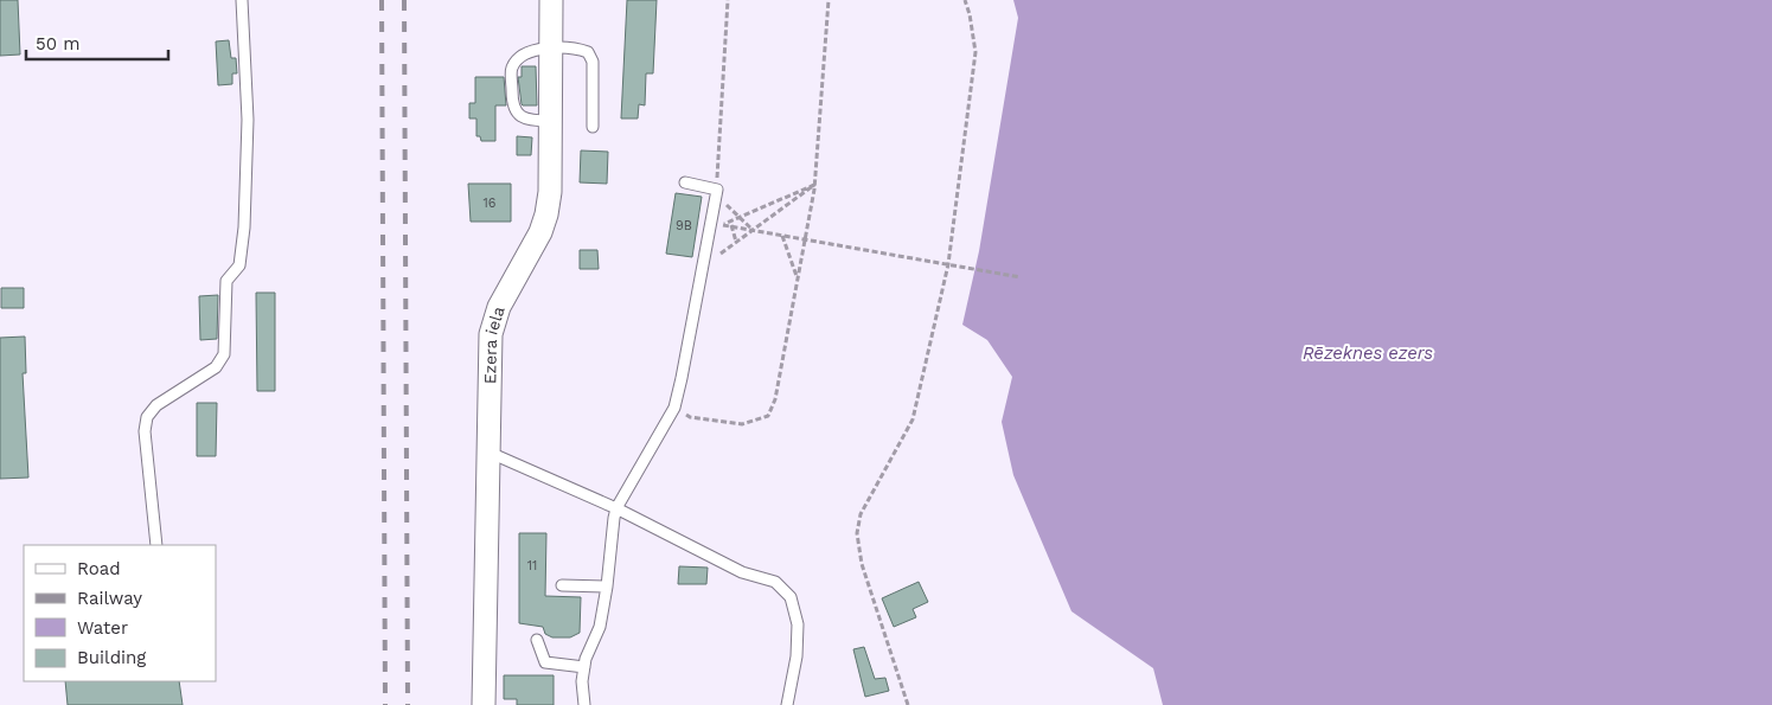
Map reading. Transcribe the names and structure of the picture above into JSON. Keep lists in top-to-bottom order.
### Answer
{
  "streets": {
    "street": ["Ezera iela"]
  },
  "water": ["Rēzeknes ezers"],
  "house_numbers": ["16", "9B", "11"],
  "legend": [
    "Road",
    "Railway",
    "Water",
    "Building"
  ],
  "scale_bar": "50 m"
}
